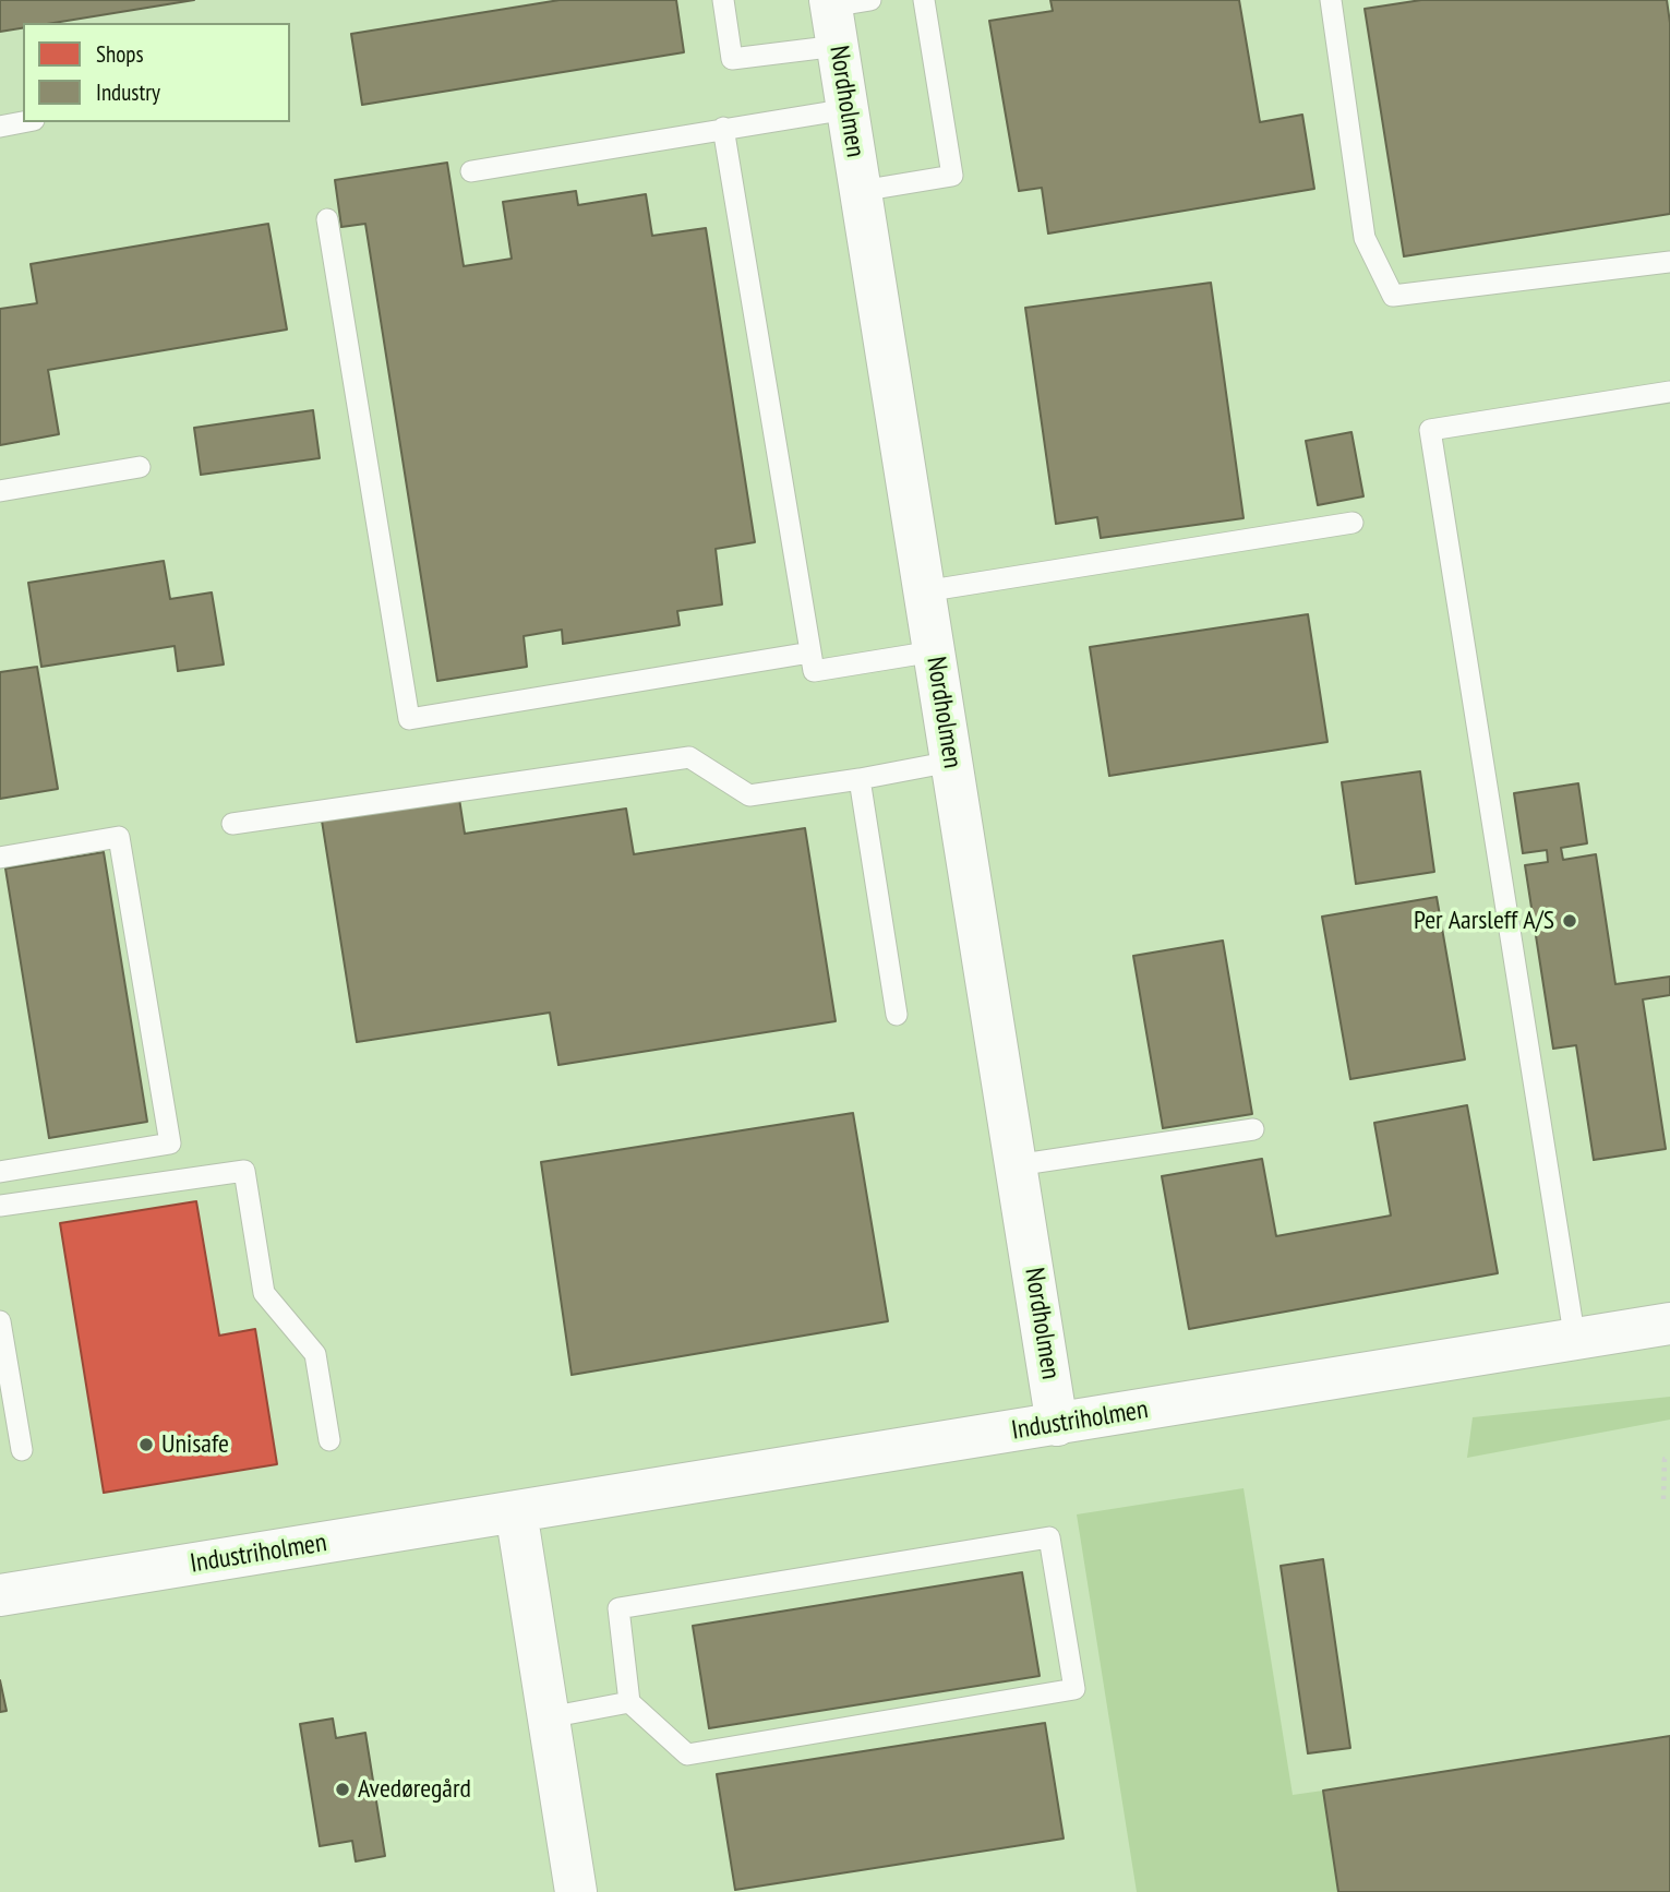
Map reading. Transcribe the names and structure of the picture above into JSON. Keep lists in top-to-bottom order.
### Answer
{
  "streets": {
    "street": ["Nordholmen", "Industriholmen"]
  },
  "crossings": [
    ["Nordholmen", "Industriholmen"]
  ],
  "places": ["Per Aarsleff A/S", "Unisafe", "Avedøregård"],
  "legend": ["Shops", "Industry"]
}
